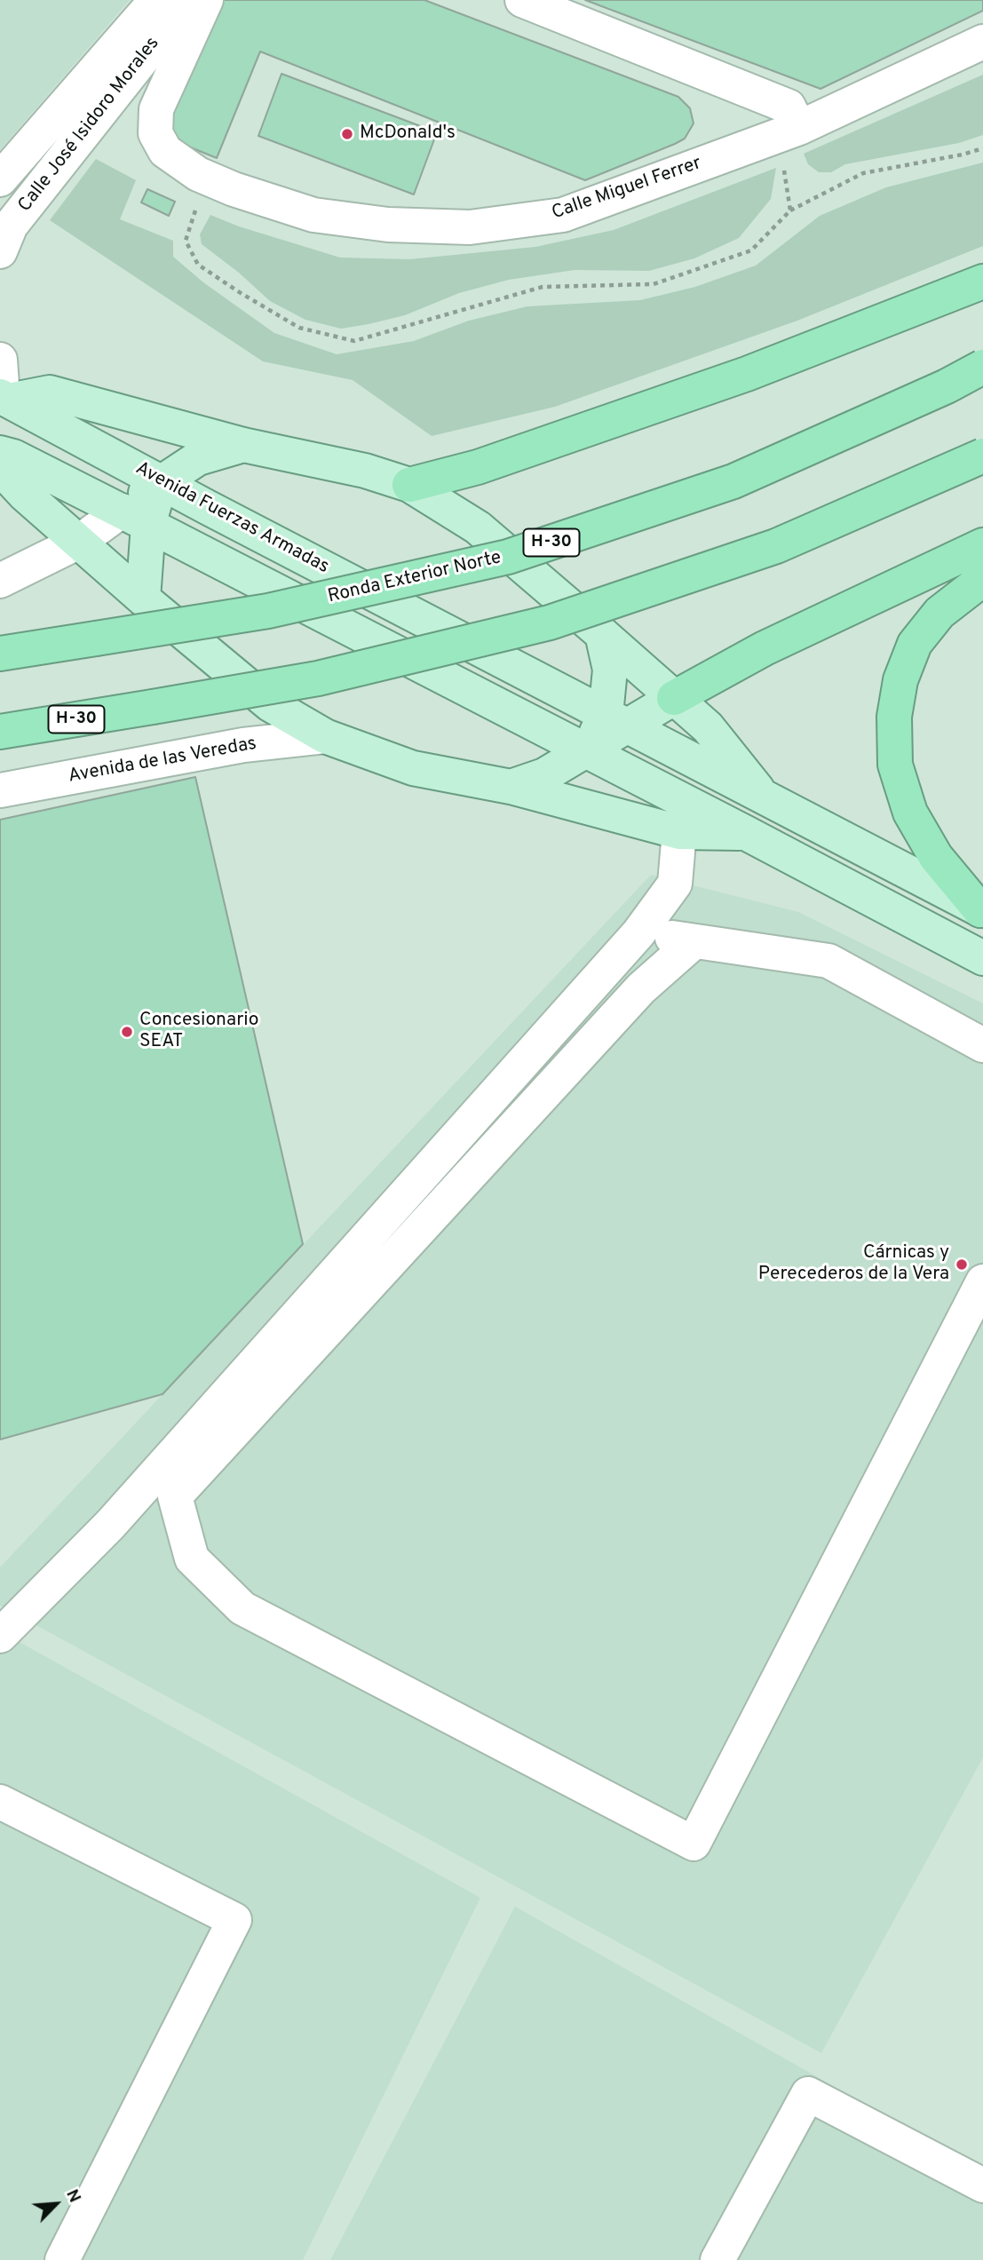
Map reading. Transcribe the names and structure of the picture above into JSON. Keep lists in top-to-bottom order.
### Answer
{
  "streets": {
    "highway": ["H-30", "Ronda Exterior Norte"],
    "main road": ["Avenida Fuerzas Armadas"],
    "street": ["Calle José Isidoro Morales", "Calle Miguel Ferrer", "Avenida de las Veredas"]
  },
  "places": ["McDonald's", "Concesionario SEAT", "Cárnicas y Perecederos de la Vera"],
  "north": "top right"
}
